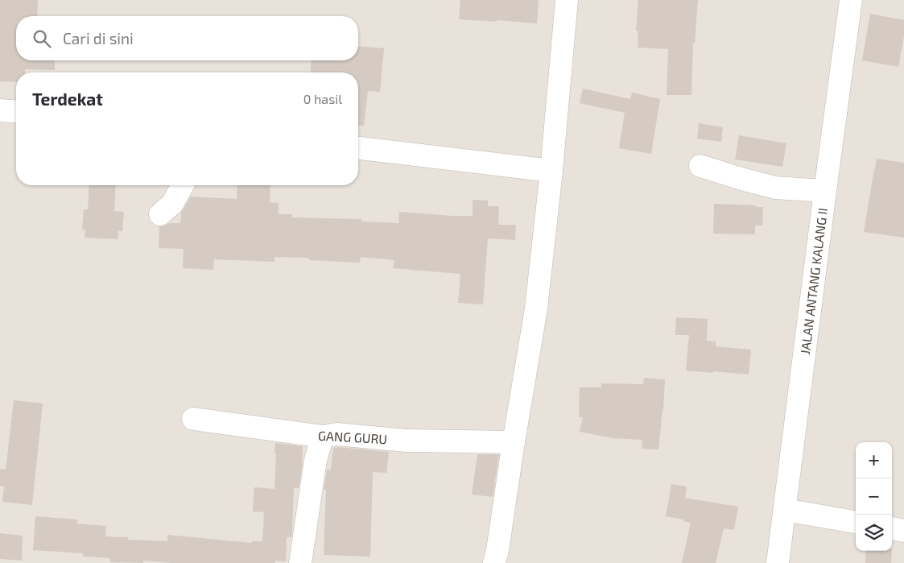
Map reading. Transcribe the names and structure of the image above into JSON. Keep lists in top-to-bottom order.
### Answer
{
  "streets": {
    "street": ["JALAN ANTANG KALANG II", "GANG GURU"]
  },
  "page": {
    "search": "Cari di sini",
    "heading": ["Terdekat", "0 hasil"],
    "map_buttons": ["+", "−"]
  }
}
